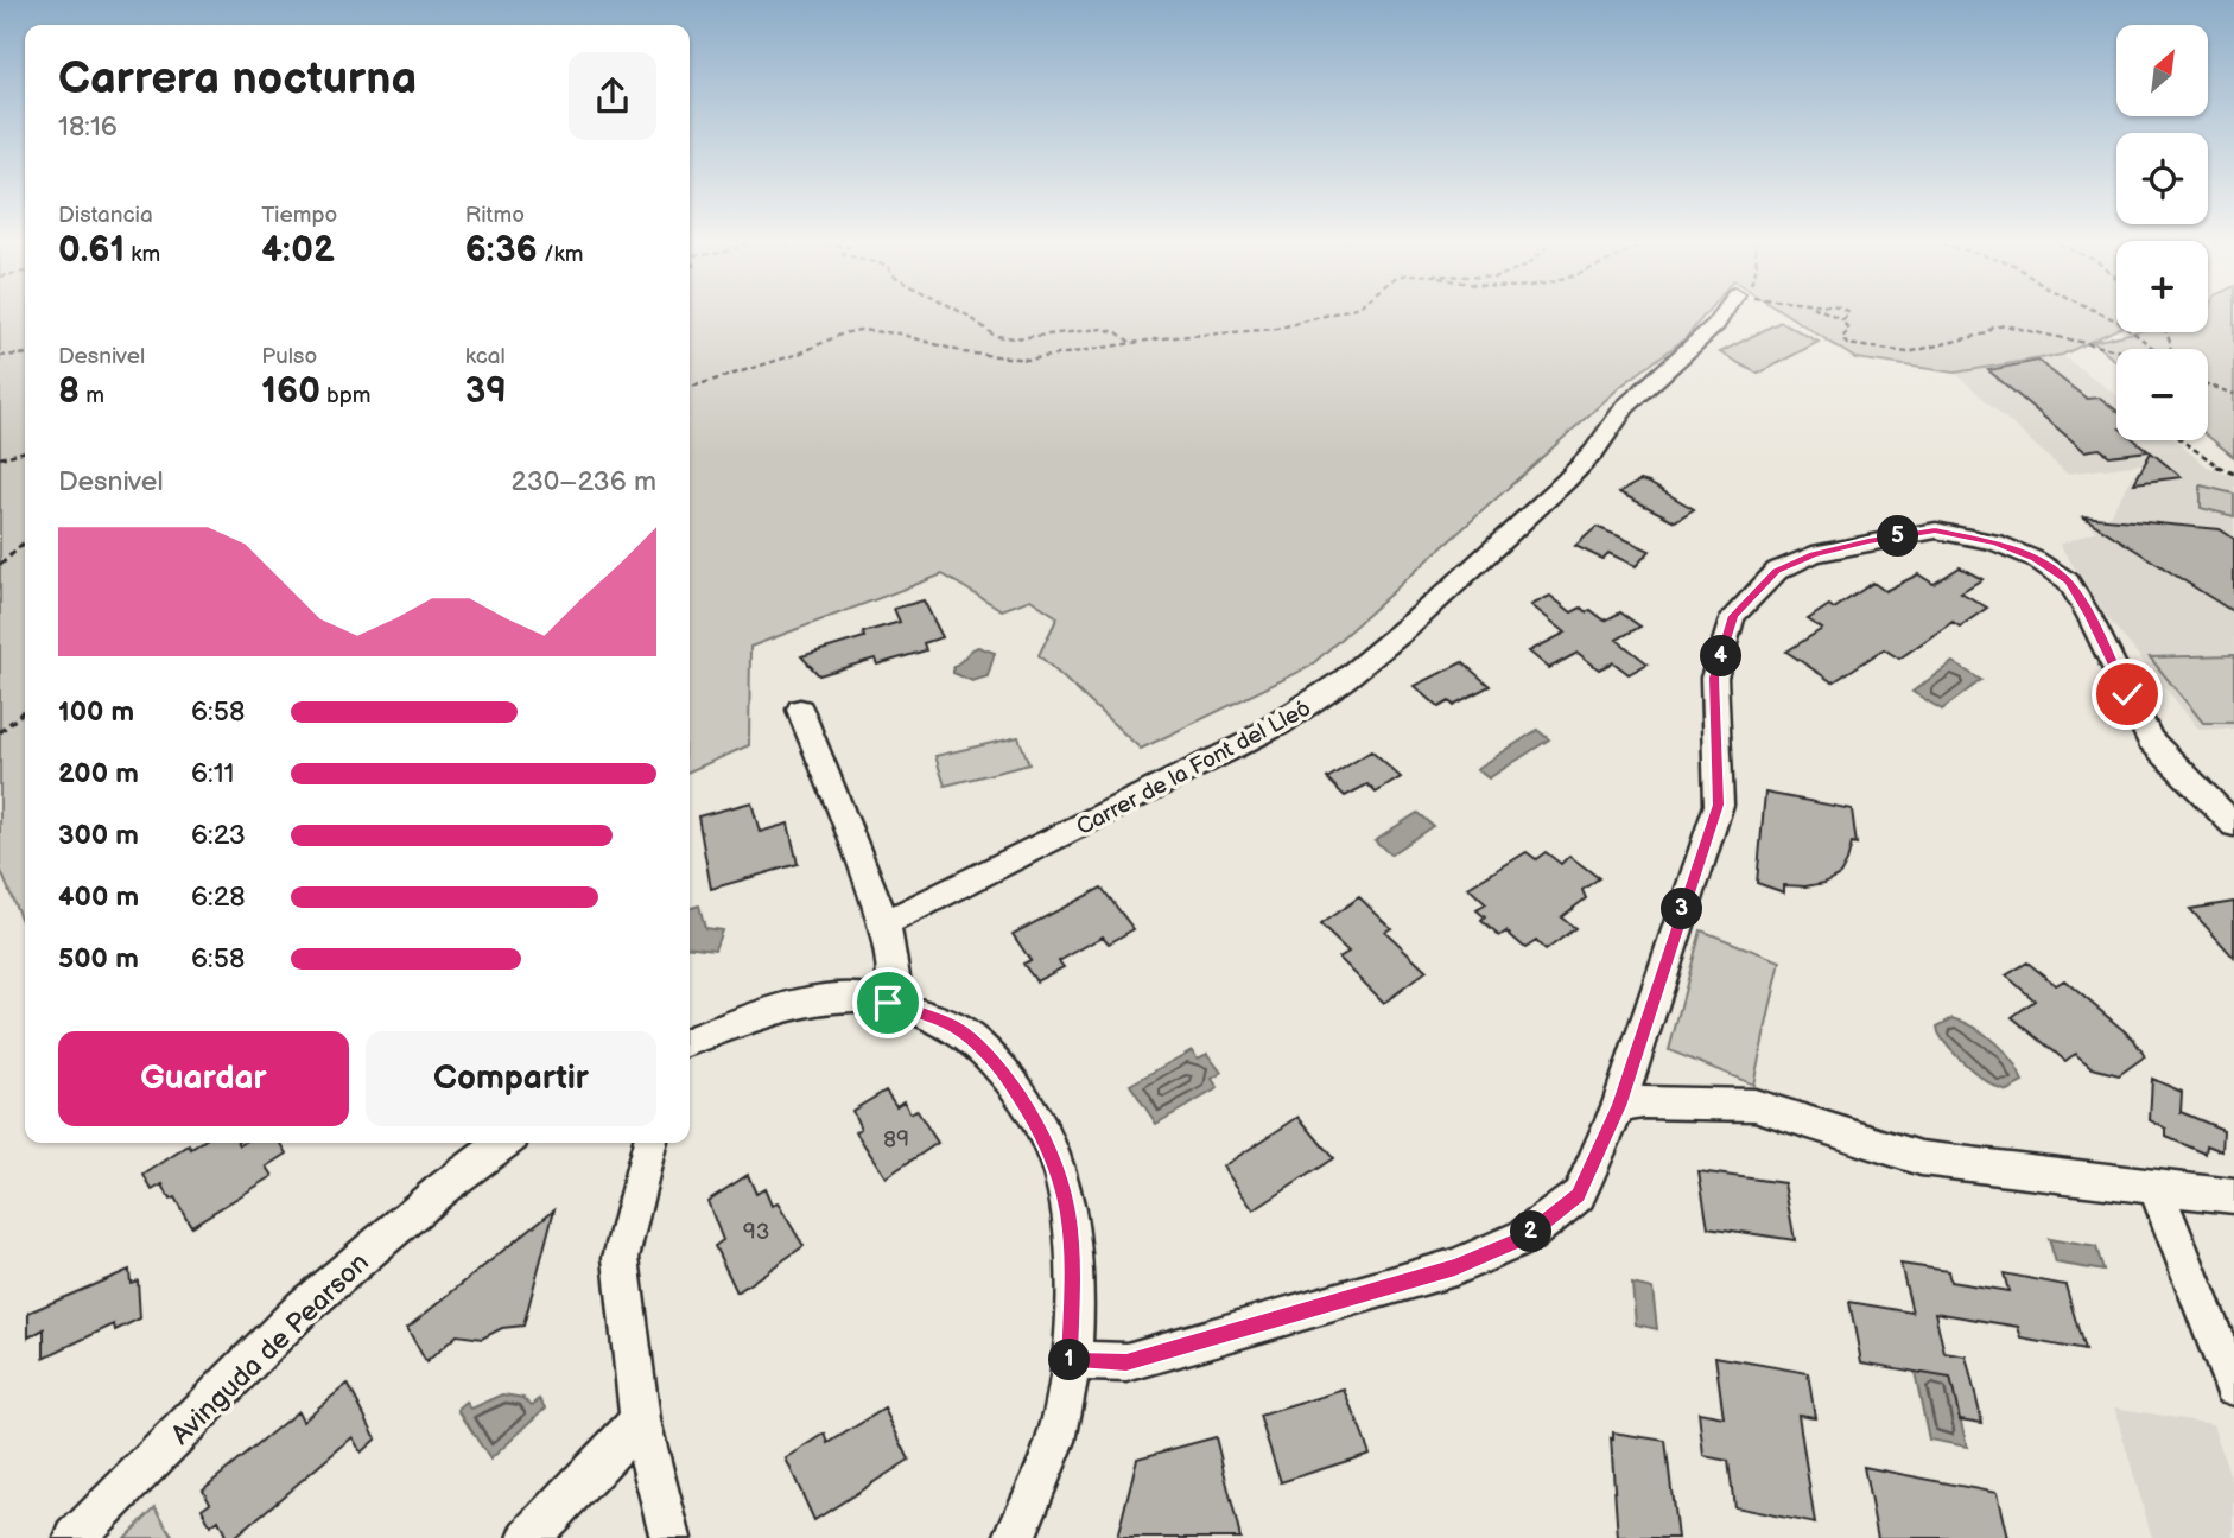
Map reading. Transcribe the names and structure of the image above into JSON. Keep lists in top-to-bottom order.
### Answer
{
  "streets": {
    "street": ["Carrer de la Font del Lleó", "Avinguda de Pearson"]
  },
  "house_numbers": ["89", "93"],
  "north": "top right",
  "page": {
    "map_buttons": ["+", "−"],
    "heading": ["Carrera nocturna", "18:16"],
    "stats": [
      ["Distancia", "0.61 km"],
      ["Tiempo", "4:02"],
      ["Ritmo", "6:36 /km"],
      ["Desnivel", "8 m"],
      ["Pulso", "160 bpm"],
      ["kcal", "39"]
    ],
    "chart": ["Desnivel", "230–236 m"],
    "pins": [
      "5",
      "4",
      "3",
      "2",
      "1"
    ],
    "list": [
      {
        "name": "100 m",
        "note": "6:58"
      },
      {
        "name": "200 m",
        "note": "6:11"
      },
      {
        "name": "300 m",
        "note": "6:23"
      },
      {
        "name": "400 m",
        "note": "6:28"
      },
      {
        "name": "500 m",
        "note": "6:58"
      }
    ],
    "buttons": ["Guardar", "Compartir"]
  }
}
